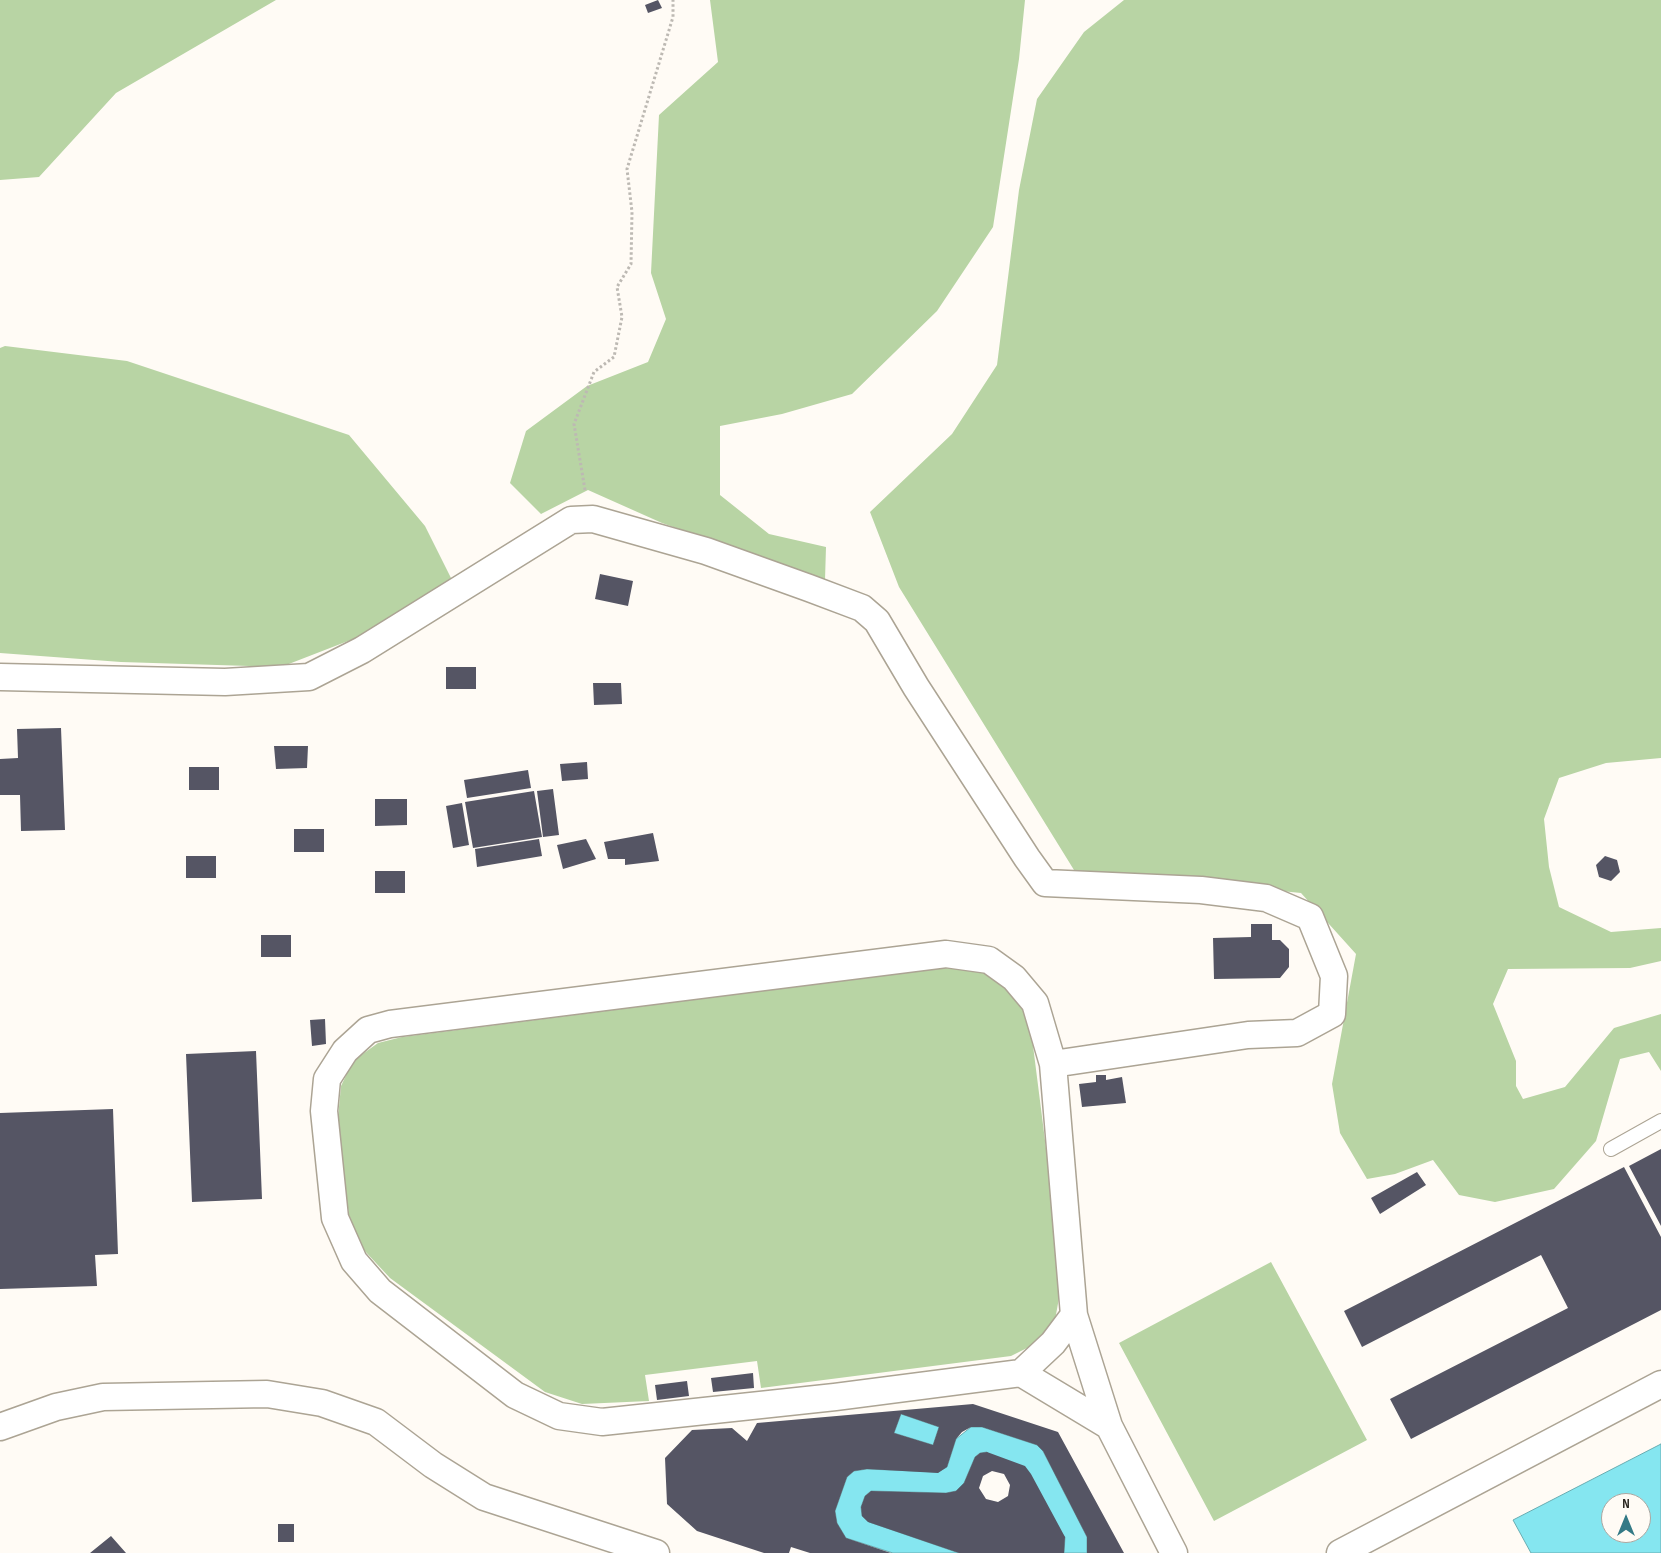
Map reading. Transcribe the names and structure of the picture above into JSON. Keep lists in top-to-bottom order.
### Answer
{
  "north": "top"
}
